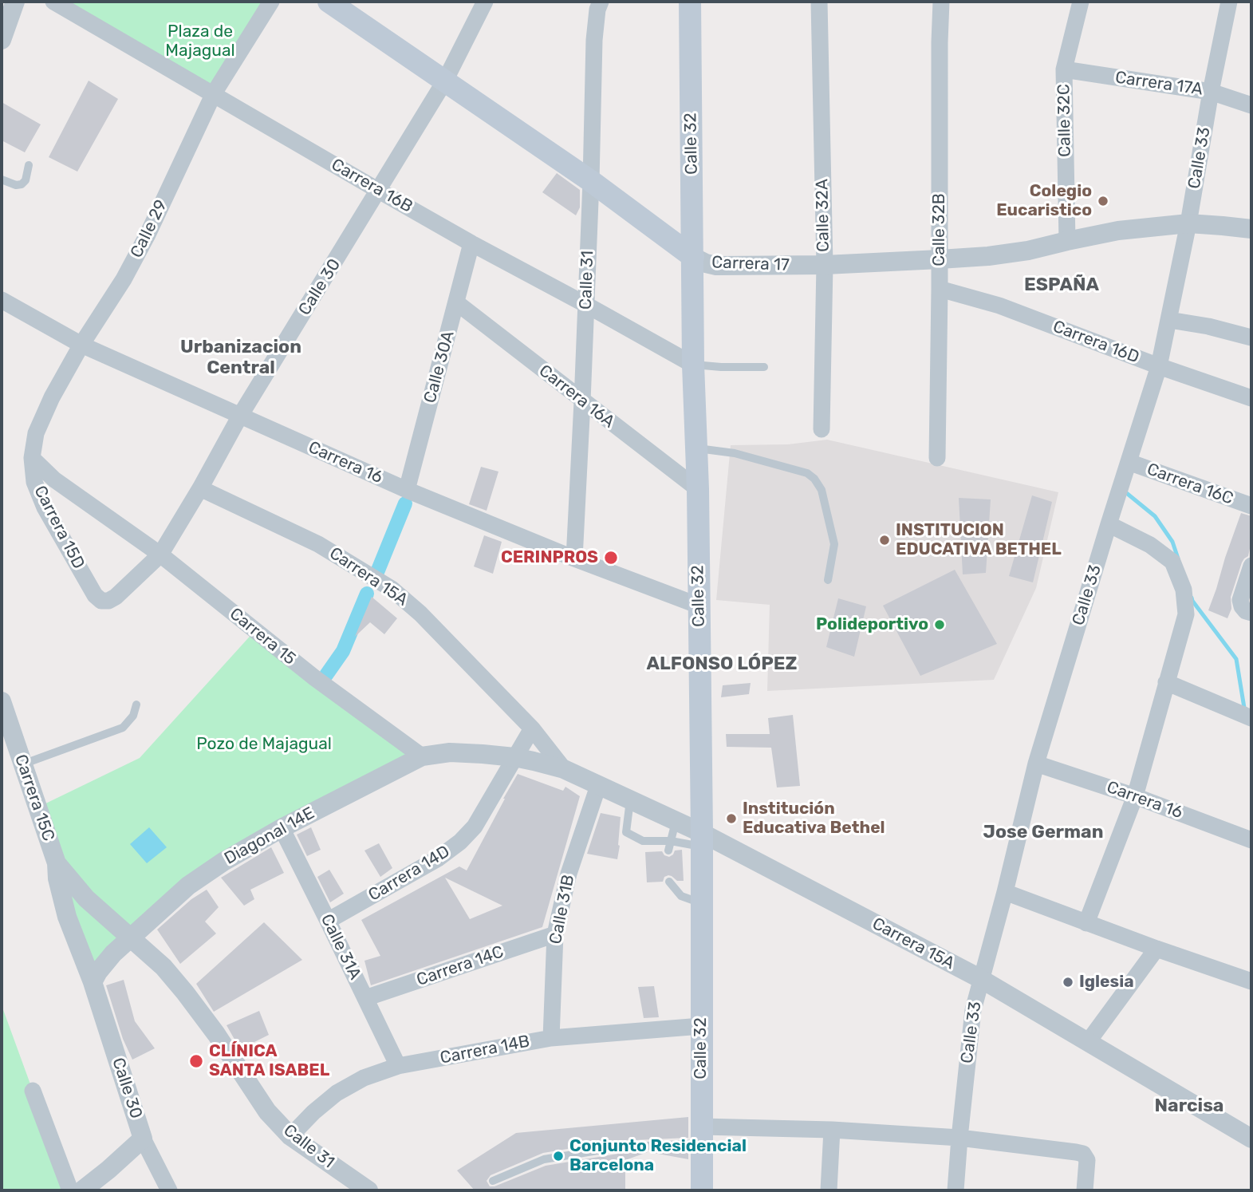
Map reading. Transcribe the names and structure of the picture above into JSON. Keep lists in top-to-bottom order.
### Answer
{
  "streets": {
    "main road": ["Calle 32", "Carrera 17"],
    "street": [
      "Carrera 17A",
      "Calle 32C",
      "Calle 33",
      "Carrera 16B",
      "Calle 32A",
      "Calle 29",
      "Calle 32B",
      "Calle 31",
      "Calle 30",
      "Carrera 16D",
      "Calle 30A",
      "Carrera 16A",
      "Carrera 16",
      "Carrera 16C",
      "Carrera 15D",
      "Carrera 15A",
      "Carrera 15",
      "Carrera 15C",
      "Diagonal 14E",
      "Carrera 14D",
      "Calle 31B",
      "Calle 31A",
      "Carrera 14C",
      "Carrera 14B"
    ]
  },
  "crossings": [
    ["Carrera 17A", "Calle 32C"],
    ["Carrera 17A", "Calle 33"],
    ["Calle 32C", "Carrera 17"],
    ["Calle 32", "Carrera 16B"],
    ["Calle 32", "Carrera 17"],
    ["Calle 32", "Carrera 16A"],
    ["Calle 32", "Carrera 16"],
    ["Calle 32", "Carrera 15A"],
    ["Calle 32", "Carrera 14B"],
    ["Calle 33", "Carrera 17"],
    ["Calle 33", "Carrera 16D"],
    ["Calle 33", "Carrera 16"],
    ["Calle 33", "Carrera 16C"],
    ["Calle 33", "Carrera 15A"],
    ["Carrera 16B", "Calle 29"],
    ["Carrera 16B", "Calle 31"],
    ["Carrera 16B", "Calle 30"],
    ["Carrera 16B", "Calle 30A"],
    ["Calle 32A", "Carrera 17"],
    ["Calle 29", "Carrera 16"],
    ["Calle 29", "Carrera 15D"],
    ["Calle 29", "Carrera 15"],
    ["Calle 32B", "Carrera 17"],
    ["Calle 32B", "Carrera 16D"],
    ["Carrera 17", "Calle 31"],
    ["Carrera 17", "Calle 30"],
    ["Calle 31", "Carrera 16A"],
    ["Calle 31", "Carrera 16"],
    ["Calle 31", "Carrera 15C"],
    ["Calle 31", "Diagonal 14E"],
    ["Calle 31", "Carrera 14B"],
    ["Calle 30", "Carrera 16"],
    ["Calle 30", "Carrera 15D"],
    ["Calle 30", "Carrera 15A"],
    ["Calle 30", "Carrera 15"],
    ["Calle 30", "Carrera 15C"],
    ["Calle 30", "Diagonal 14E"],
    ["Calle 30A", "Carrera 16A"],
    ["Calle 30A", "Carrera 16"],
    ["Carrera 15D", "Carrera 15"],
    ["Carrera 15A", "Carrera 14D"],
    ["Carrera 15A", "Calle 31B"],
    ["Carrera 15", "Diagonal 14E"],
    ["Carrera 15C", "Diagonal 14E"],
    ["Diagonal 14E", "Calle 31A"],
    ["Carrera 14D", "Calle 31A"],
    ["Calle 31B", "Carrera 14C"],
    ["Calle 31B", "Carrera 14B"],
    ["Calle 31A", "Carrera 14C"],
    ["Calle 31A", "Carrera 14B"]
  ],
  "districts": [
    "ESPAÑA",
    "Urbanizacion Central",
    "ALFONSO LÓPEZ",
    "Jose German",
    "Narcisa"
  ],
  "parks": ["Plaza de Majagual", "Pozo de Majagual"],
  "places": [
    "Colegio Eucaristico",
    "INSTITUCION EDUCATIVA BETHEL",
    "CERINPROS",
    "Polideportivo",
    "Institución Educativa Bethel",
    "Iglesia",
    "CLÍNICA SANTA ISABEL",
    "Conjunto Residencial Barcelona"
  ]
}
